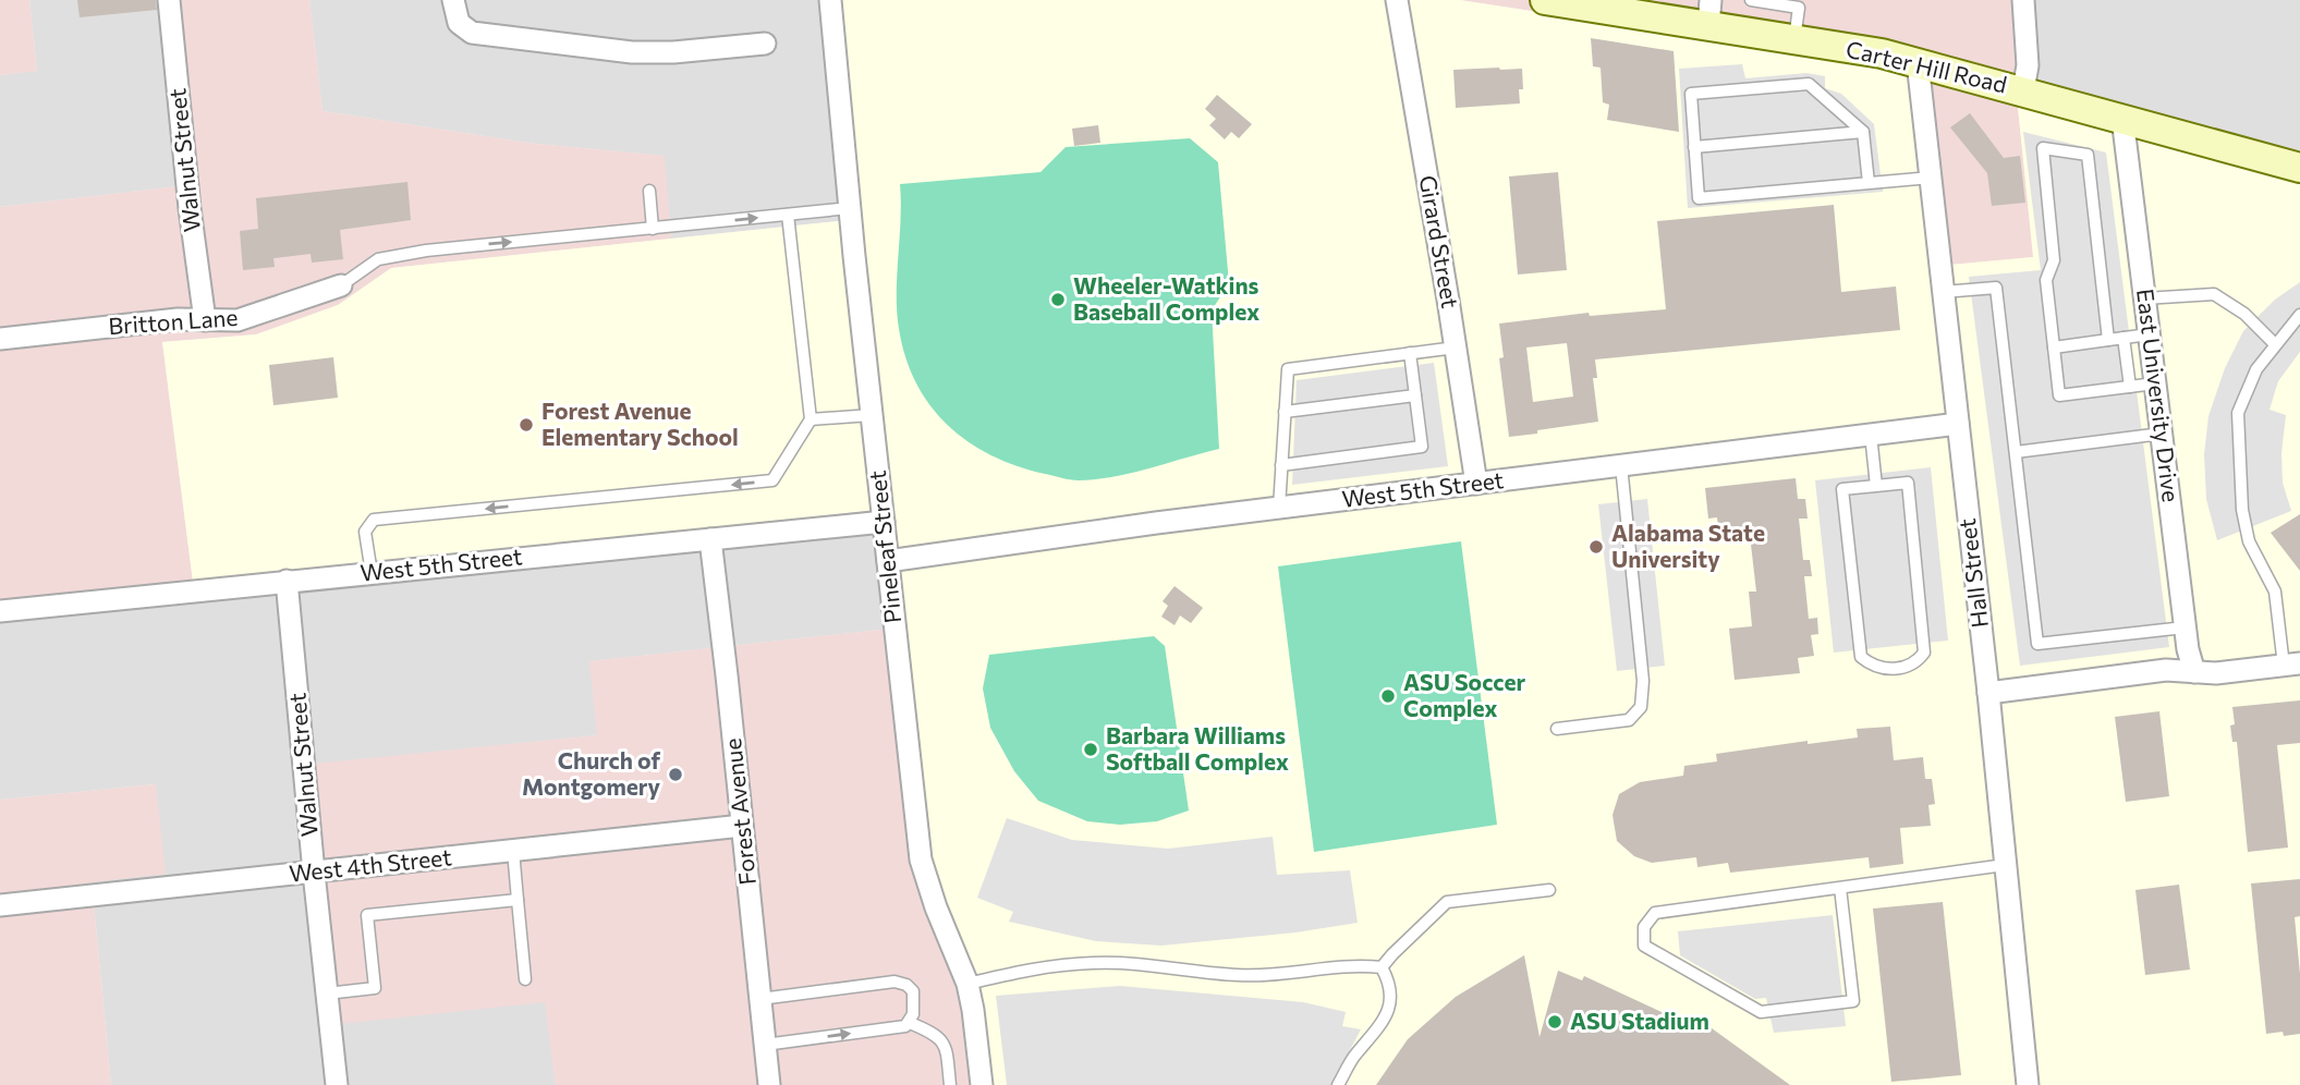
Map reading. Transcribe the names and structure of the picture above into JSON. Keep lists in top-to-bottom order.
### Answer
{
  "streets": {
    "main road": ["Carter Hill Road"],
    "street": [
      "Walnut Street",
      "Girard Street",
      "Britton Lane",
      "East University Drive",
      "West 5th Street",
      "Pineleaf Street",
      "Hall Street",
      "Forest Avenue",
      "West 4th Street"
    ]
  },
  "crossings": [
    ["Carter Hill Road", "East University Drive"],
    ["Carter Hill Road", "Hall Street"],
    ["Walnut Street", "Britton Lane"],
    ["Walnut Street", "West 5th Street"],
    ["Walnut Street", "West 4th Street"],
    ["Girard Street", "West 5th Street"],
    ["West 5th Street", "Pineleaf Street"],
    ["West 5th Street", "Hall Street"],
    ["West 5th Street", "Forest Avenue"],
    ["Forest Avenue", "West 4th Street"]
  ],
  "places": [
    "Wheeler-Watkins Baseball Complex",
    "Forest Avenue Elementary School",
    "Alabama State University",
    "ASU Soccer Complex",
    "Barbara Williams Softball Complex",
    "Church of Montgomery",
    "ASU Stadium"
  ]
}
